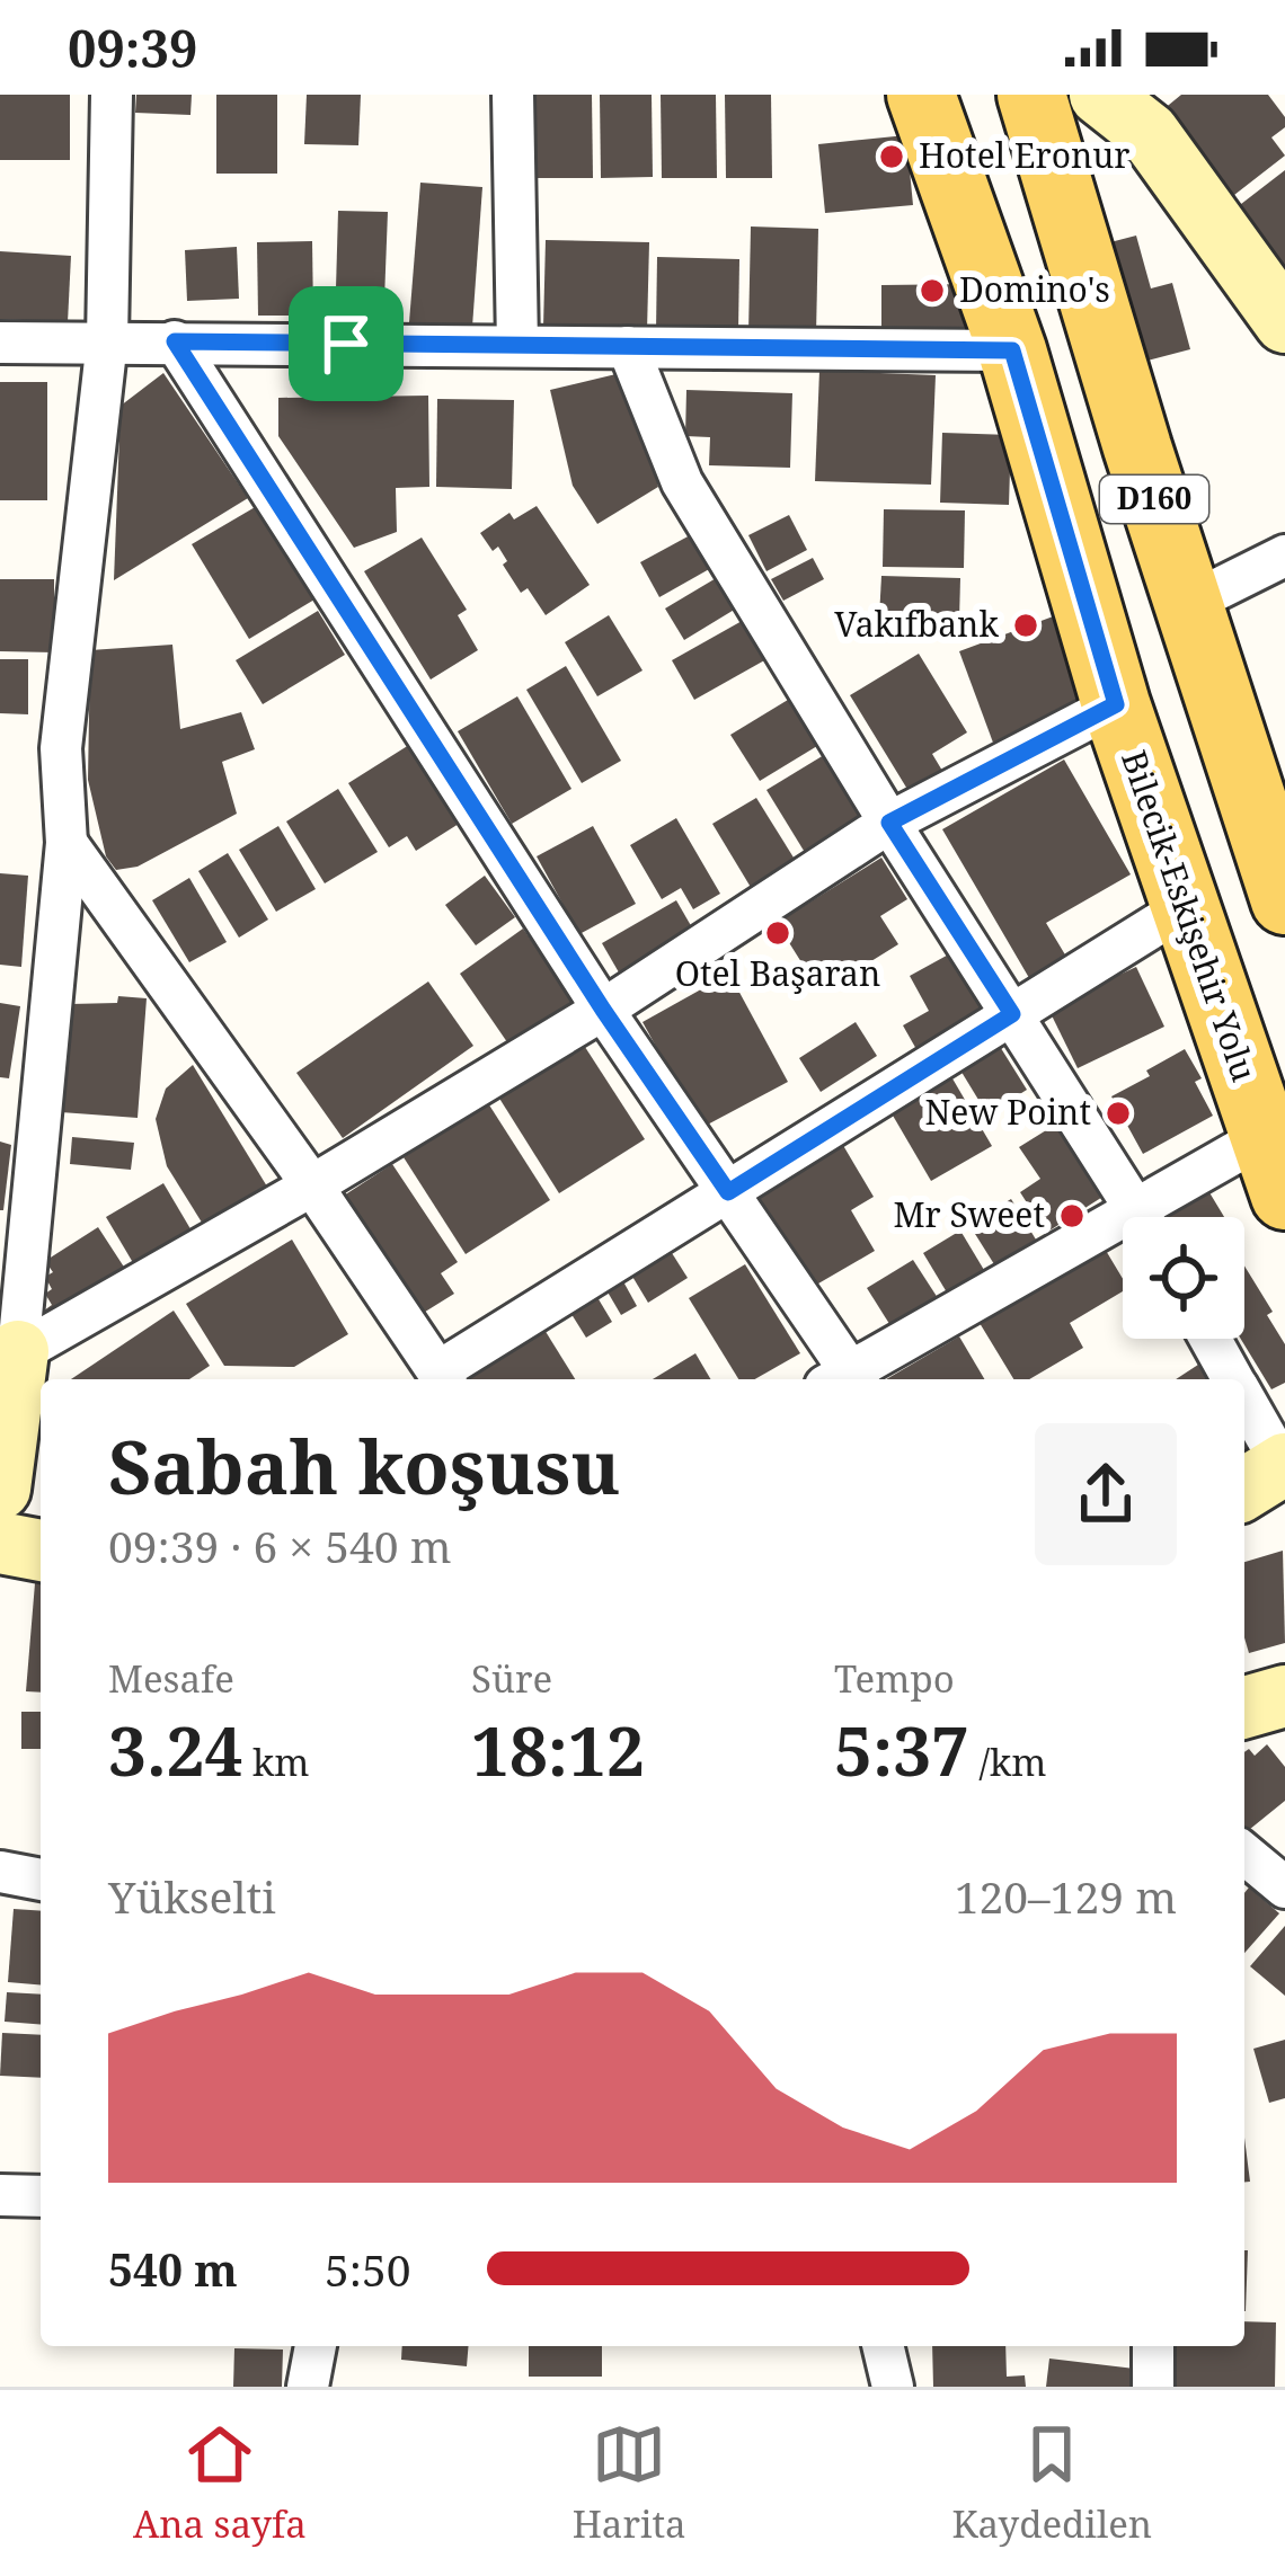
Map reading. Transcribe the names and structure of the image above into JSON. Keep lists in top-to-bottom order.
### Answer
{
  "streets": {
    "main road": ["D160", "Bilecik-Eskişehir Yolu"]
  },
  "places": [
    "Hotel Eronur",
    "Domino's",
    "Vakıfbank",
    "Otel Başaran",
    "New Point",
    "Mr Sweet"
  ],
  "page": {
    "status": "09:39",
    "heading": ["Sabah koşusu", "09:39 · 6 × 540 m"],
    "stats": [
      ["Mesafe", "3.24 km"],
      ["Süre", "18:12"],
      ["Tempo", "5:37 /km"]
    ],
    "chart": ["Yükselti", "120–129 m"],
    "list": [
      {
        "name": "540 m",
        "note": "5:50"
      }
    ],
    "tabs": ["Ana sayfa", "Harita", "Kaydedilen"]
  }
}
